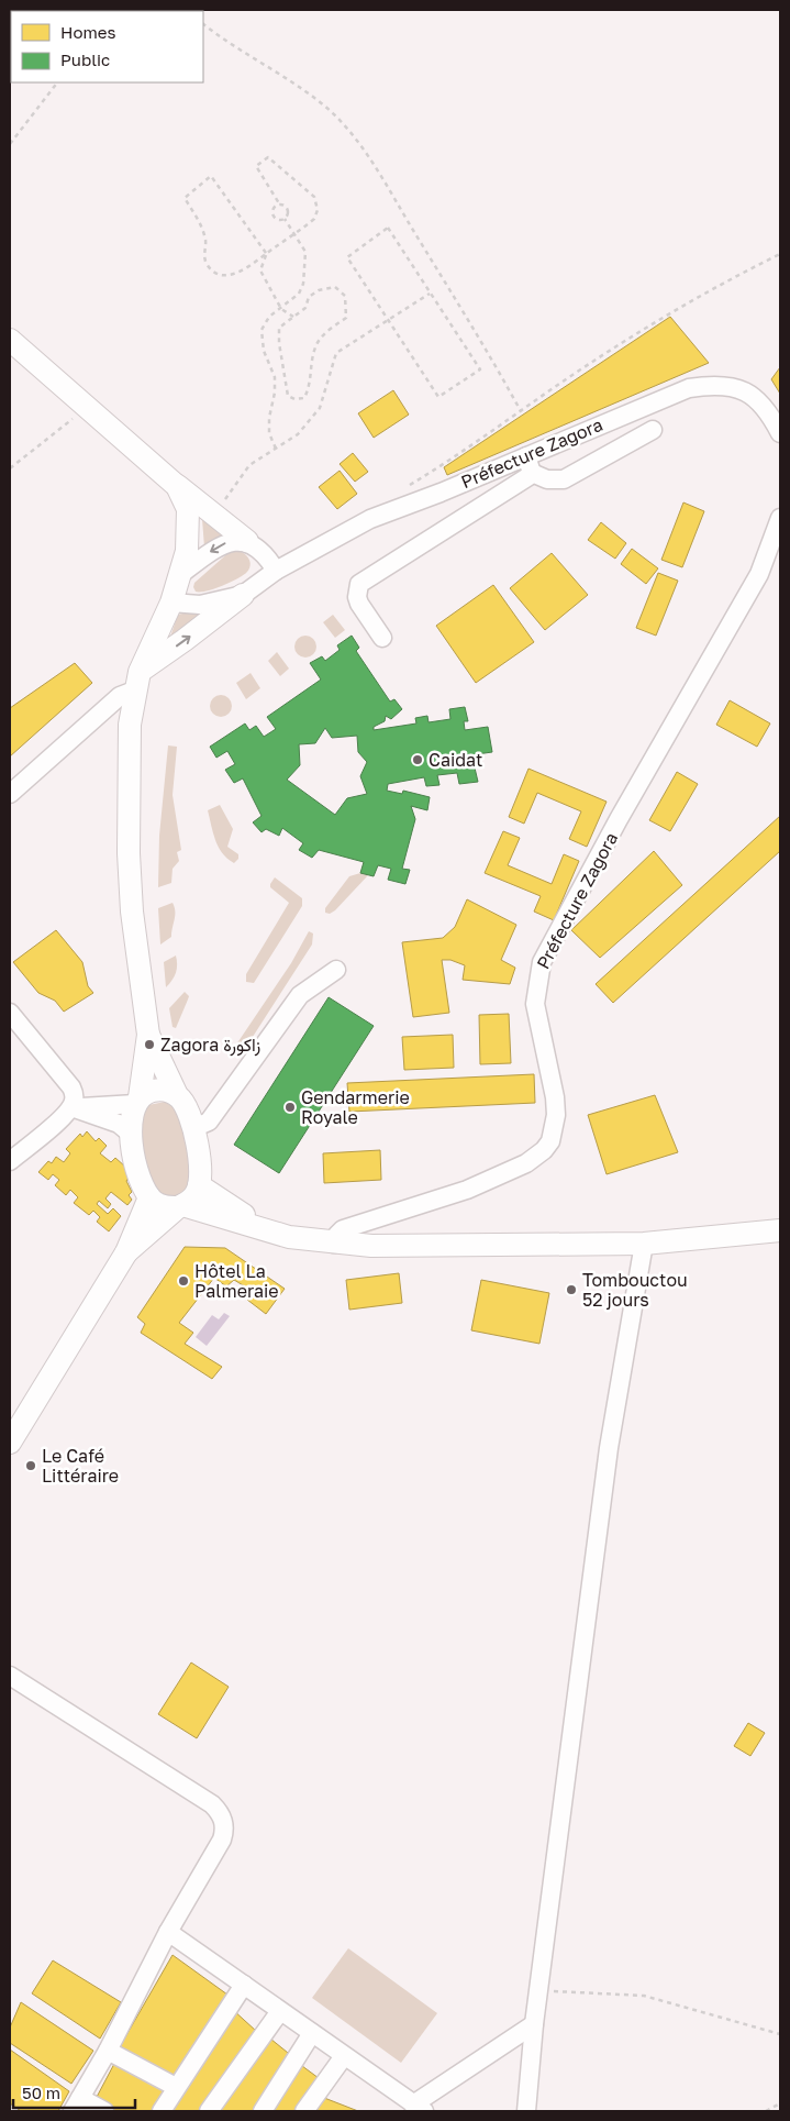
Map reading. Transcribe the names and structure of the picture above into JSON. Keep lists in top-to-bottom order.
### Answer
{
  "streets": {
    "street": ["Préfecture Zagora"]
  },
  "places": [
    "Caidat",
    "Zagora زاكورة",
    "Gendarmerie Royale",
    "Hôtel La Palmeraie",
    "Tombouctou 52 jours",
    "Le Café Littéraire"
  ],
  "legend": ["Homes", "Public"],
  "scale_bar": "50 m"
}
